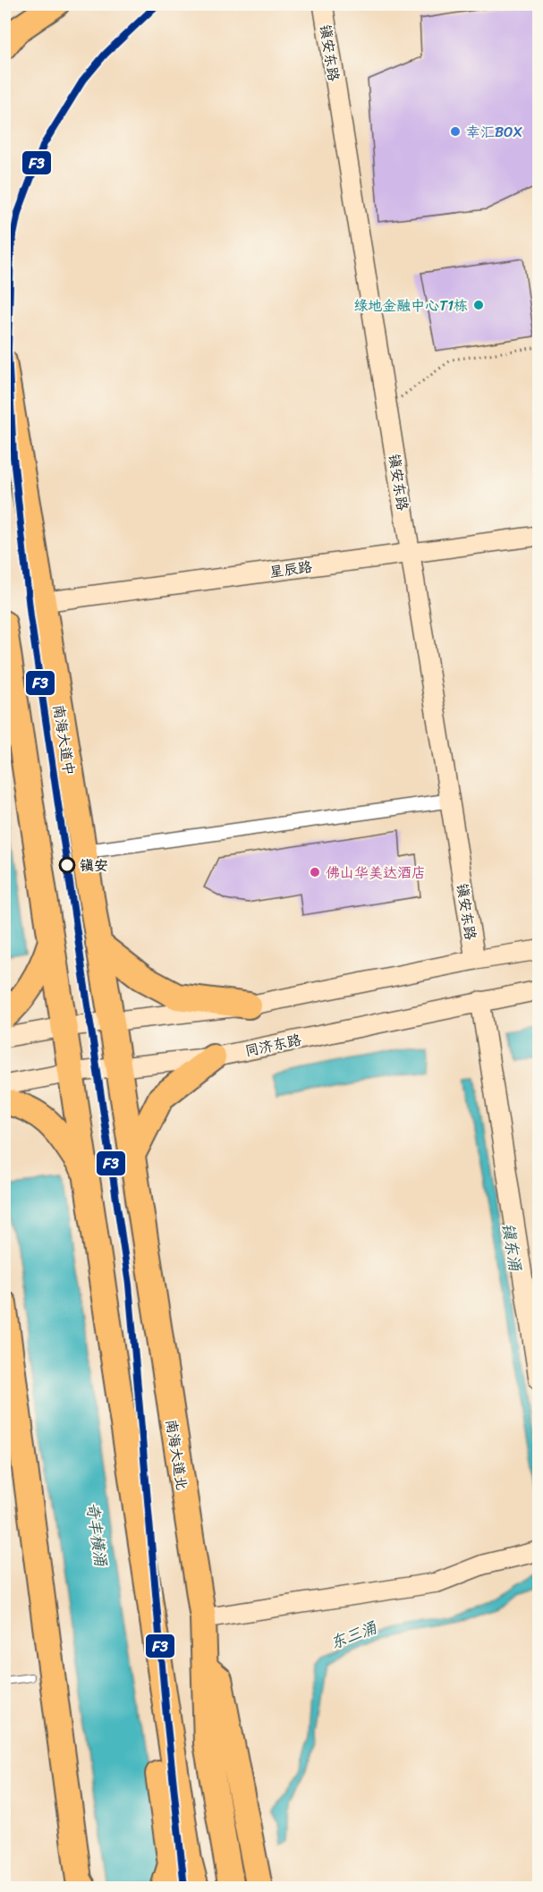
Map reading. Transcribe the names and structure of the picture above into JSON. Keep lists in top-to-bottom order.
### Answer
{
  "streets": {
    "highway": ["南海大道中", "南海大道北"],
    "street": ["镇安东路", "星辰路", "同济东路"]
  },
  "crossings": [
    ["镇安东路", "星辰路"],
    ["星辰路", "南海大道中"],
    ["南海大道中", "南海大道北"],
    ["同济东路", "南海大道北"]
  ],
  "water": ["镇东涌", "奇丰横涌", "东三涌"],
  "places": [
    "幸汇BOX",
    "绿地金融中心T1栋",
    "镇安",
    "佛山华美达酒店"
  ],
  "lines": ["transit line F3"]
}
